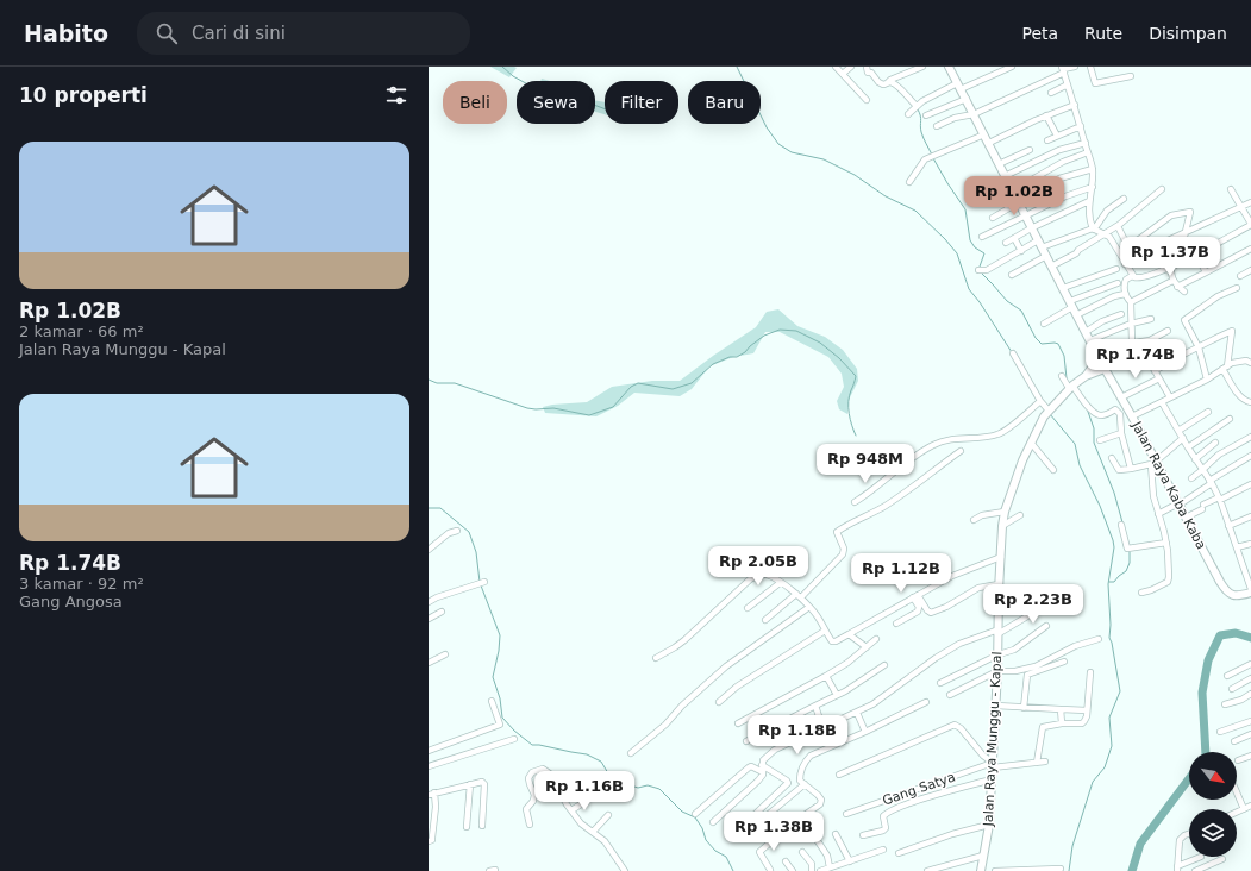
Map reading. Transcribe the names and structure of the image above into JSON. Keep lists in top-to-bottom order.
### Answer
{
  "streets": {
    "street": ["Jalan Raya Kaba Kaba", "Jalan Raya Munggu - Kapal", "Gang Satya"]
  },
  "crossings": [
    ["Jalan Raya Kaba Kaba", "Jalan Raya Munggu - Kapal"],
    ["Jalan Raya Munggu - Kapal", "Gang Satya"]
  ],
  "north": "bottom right",
  "page": {
    "header": "Habito",
    "search": "Cari di sini",
    "nav": ["Peta", "Rute", "Disimpan"],
    "heading": "10 properti",
    "chip": [
      "Beli",
      "Sewa",
      "Filter",
      "Baru"
    ],
    "list": [
      {
        "name": "Rp 1.02B",
        "note": "2 kamar · 66 m² · Jalan Raya Munggu - Kapal"
      },
      {
        "name": "Rp 1.74B",
        "note": "3 kamar · 92 m² · Gang Angosa"
      }
    ],
    "price": [
      "Rp 1.02B",
      "Rp 1.37B",
      "Rp 1.74B",
      "Rp 948M",
      "Rp 2.05B",
      "Rp 1.12B",
      "Rp 2.23B",
      "Rp 1.18B",
      "Rp 1.16B",
      "Rp 1.38B"
    ]
  }
}
